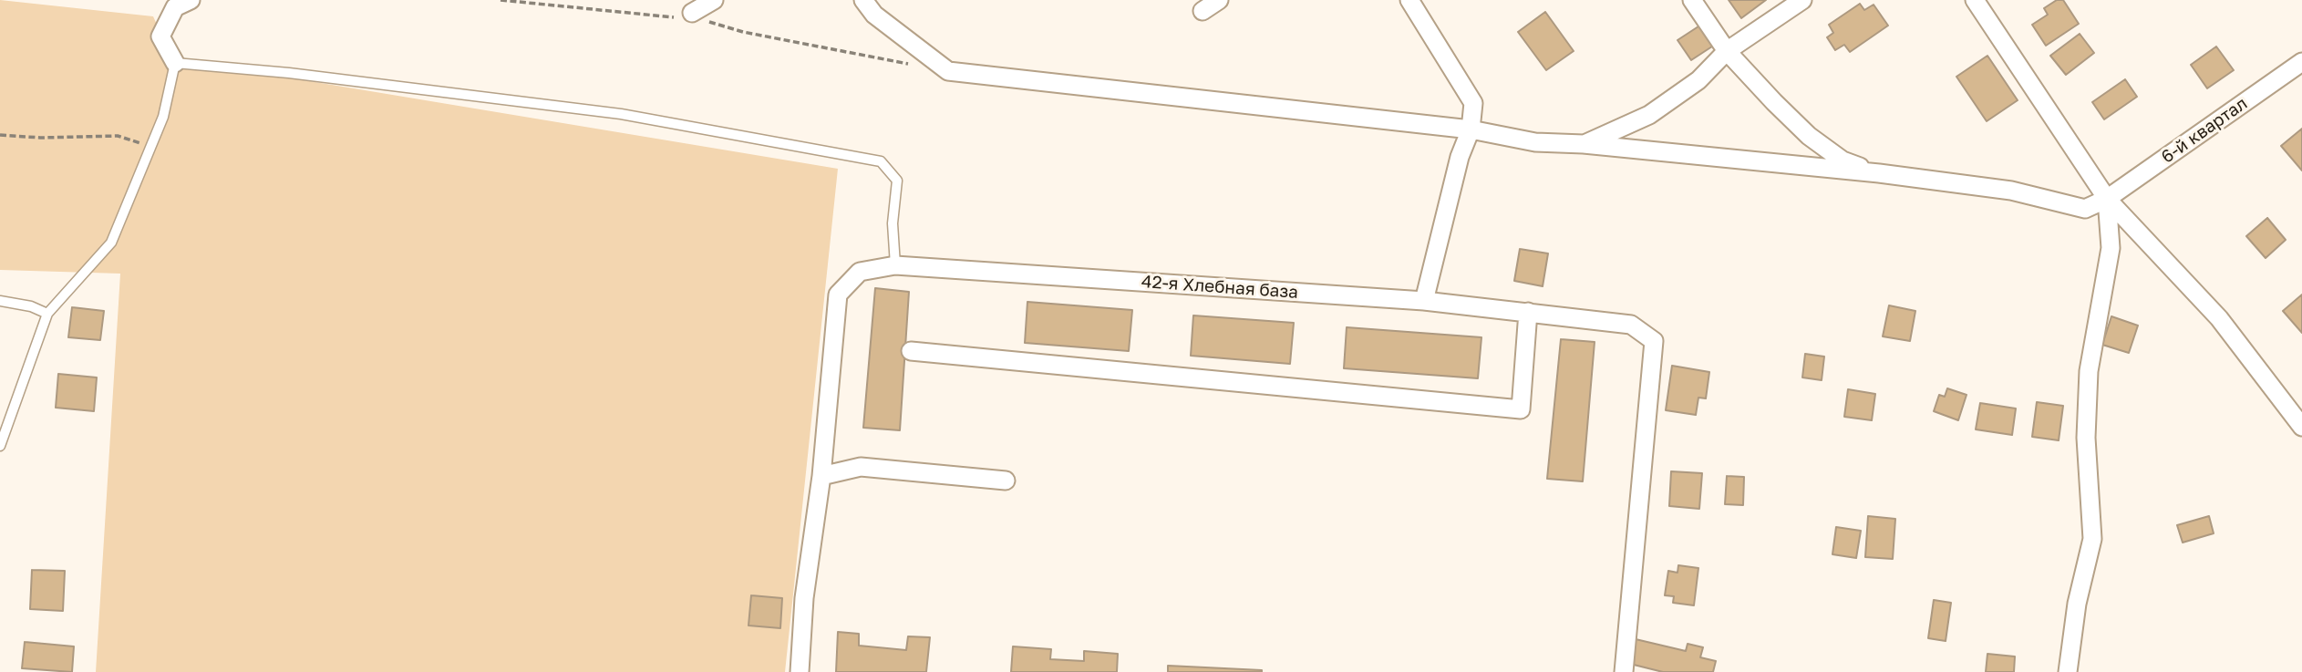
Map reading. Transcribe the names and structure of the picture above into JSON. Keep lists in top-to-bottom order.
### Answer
{
  "streets": {
    "street": ["6-й квартал", "42-я Хлебная база"]
  }
}
